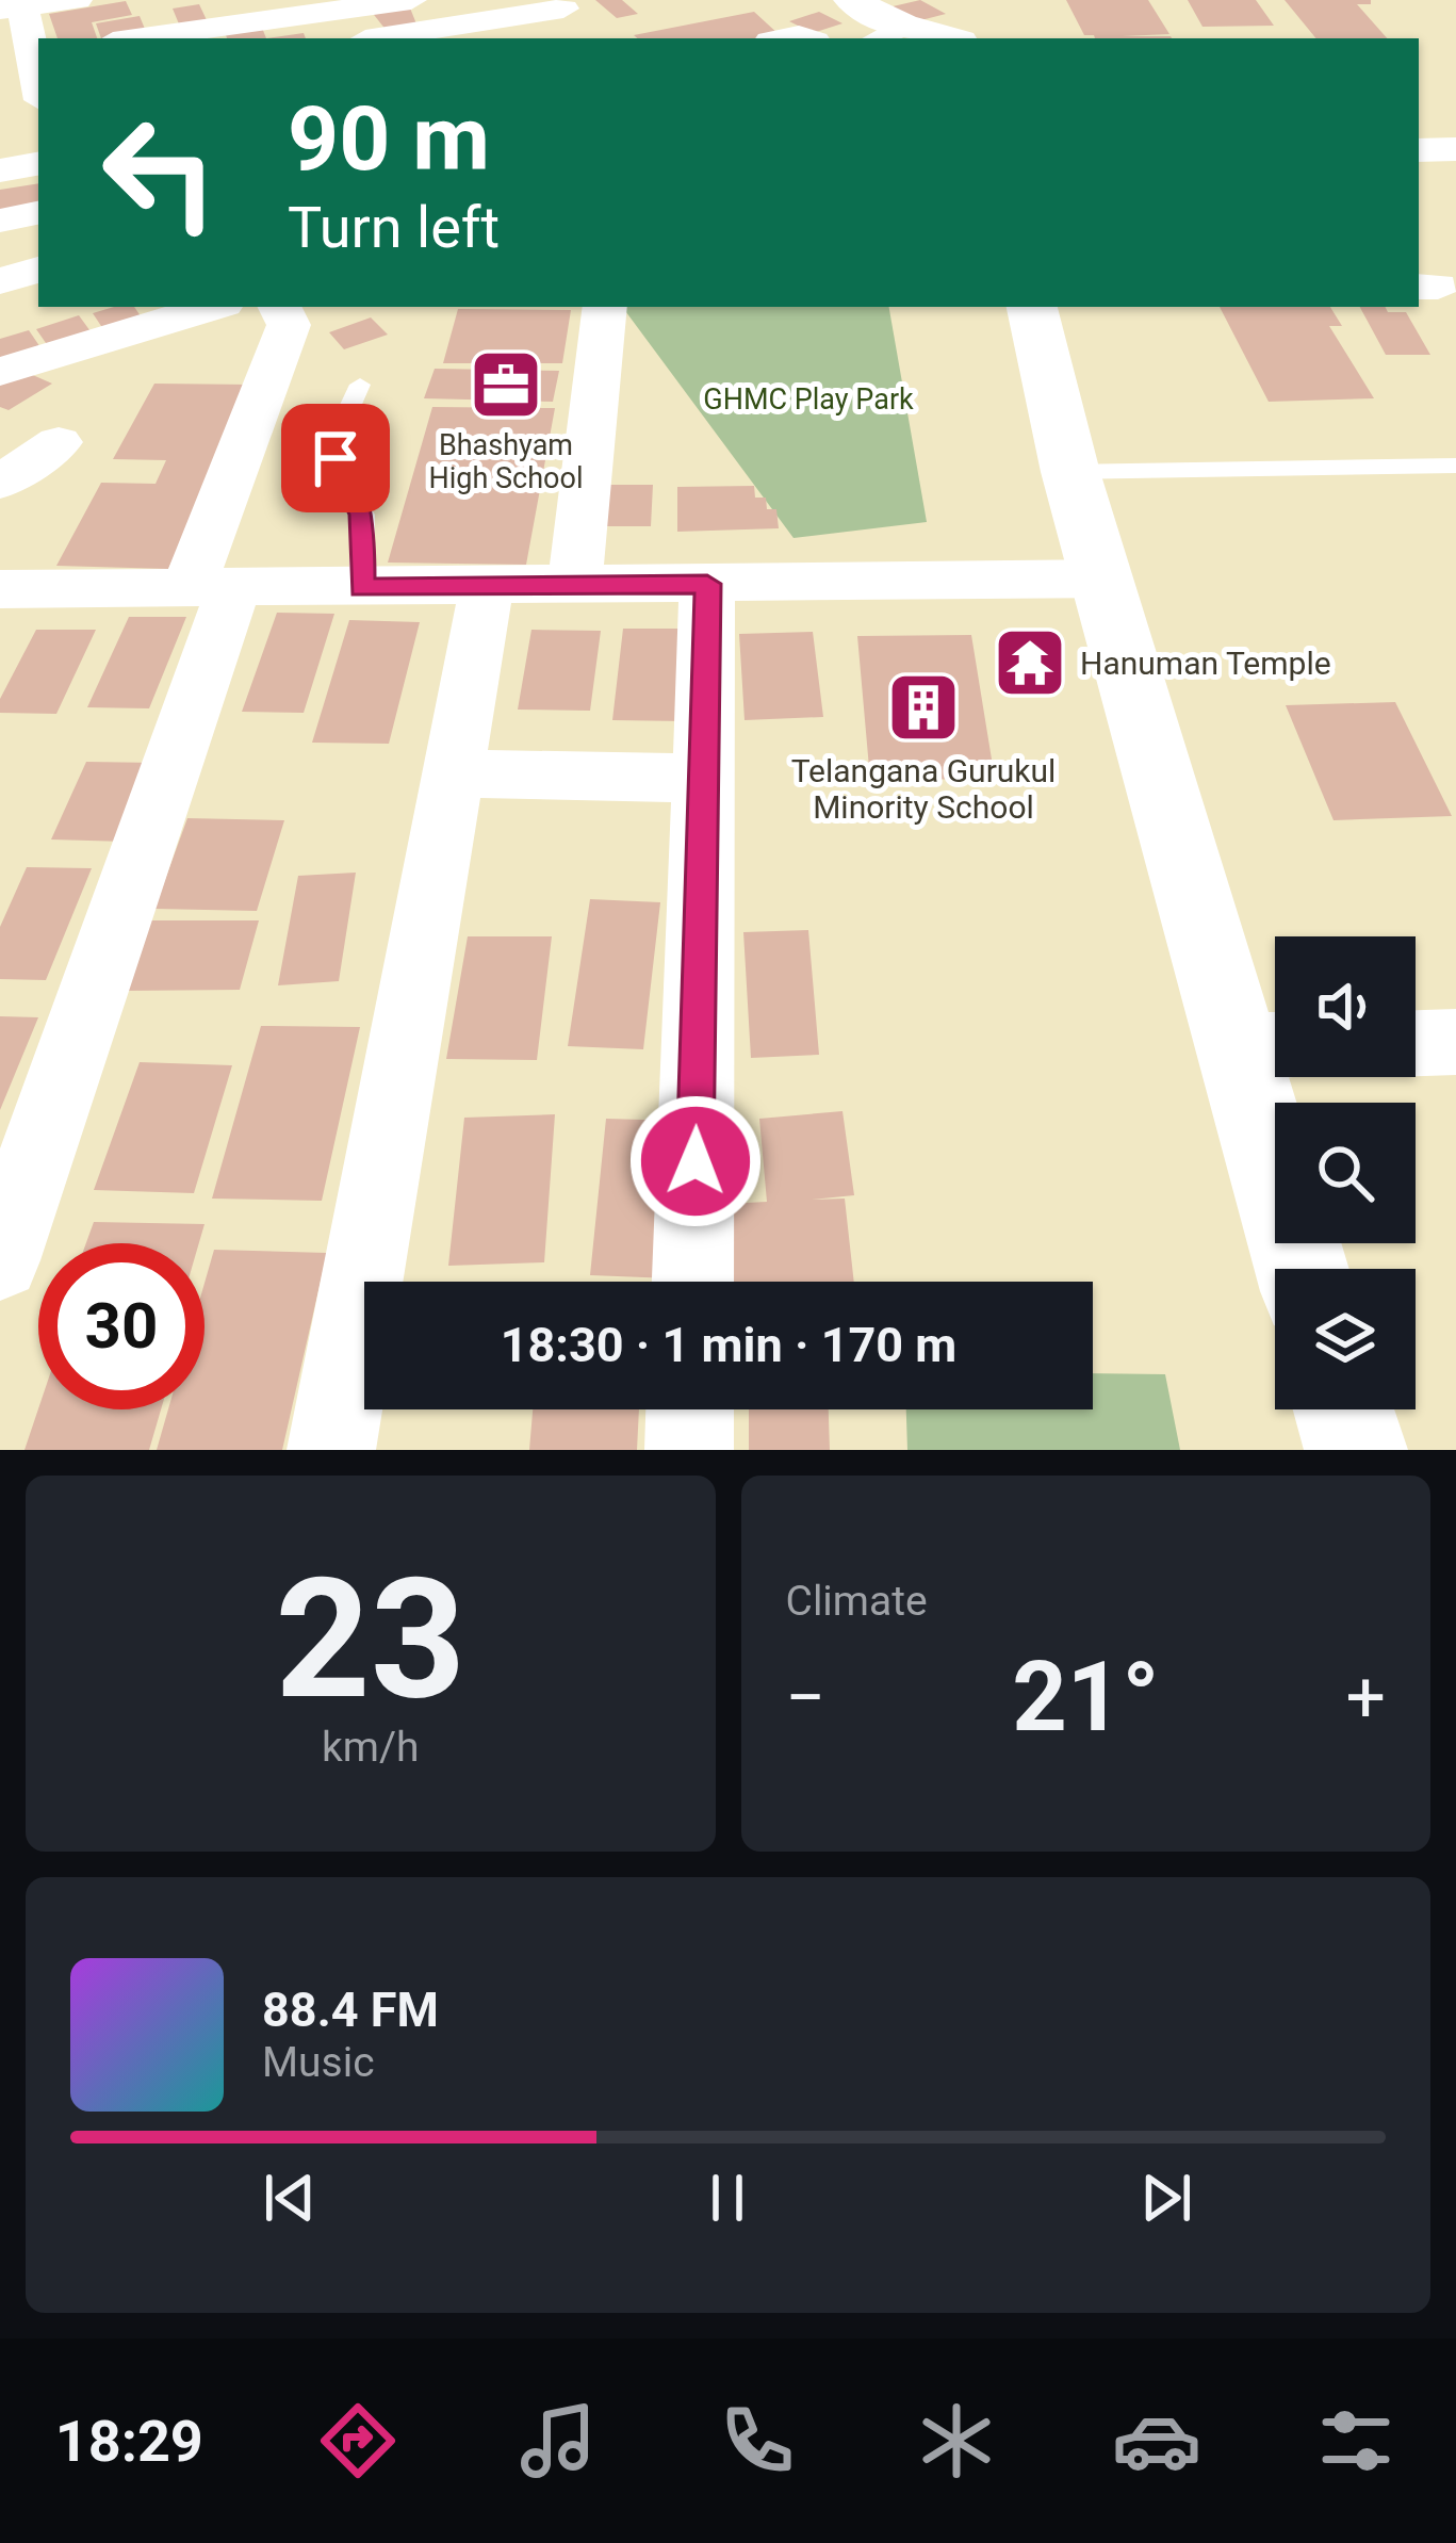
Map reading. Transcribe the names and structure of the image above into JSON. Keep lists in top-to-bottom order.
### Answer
{
  "parks": ["GHMC Play Park"],
  "places": {
    "office": ["Bhashyam High School"],
    "temple": ["Hanuman Temple"],
    "building": ["Telangana Gurukul Minority School"]
  },
  "page": {
    "turn": ["90 m", "Turn left"],
    "limit": "30",
    "trip": "18:30 · 1 min · 170 m",
    "tile": [
      ["23", "km/h"],
      "Climate"
    ],
    "heat": ["−", "21°", "+"],
    "song": ["88.4 FM", "Music"],
    "tabs": "18:29"
  }
}
